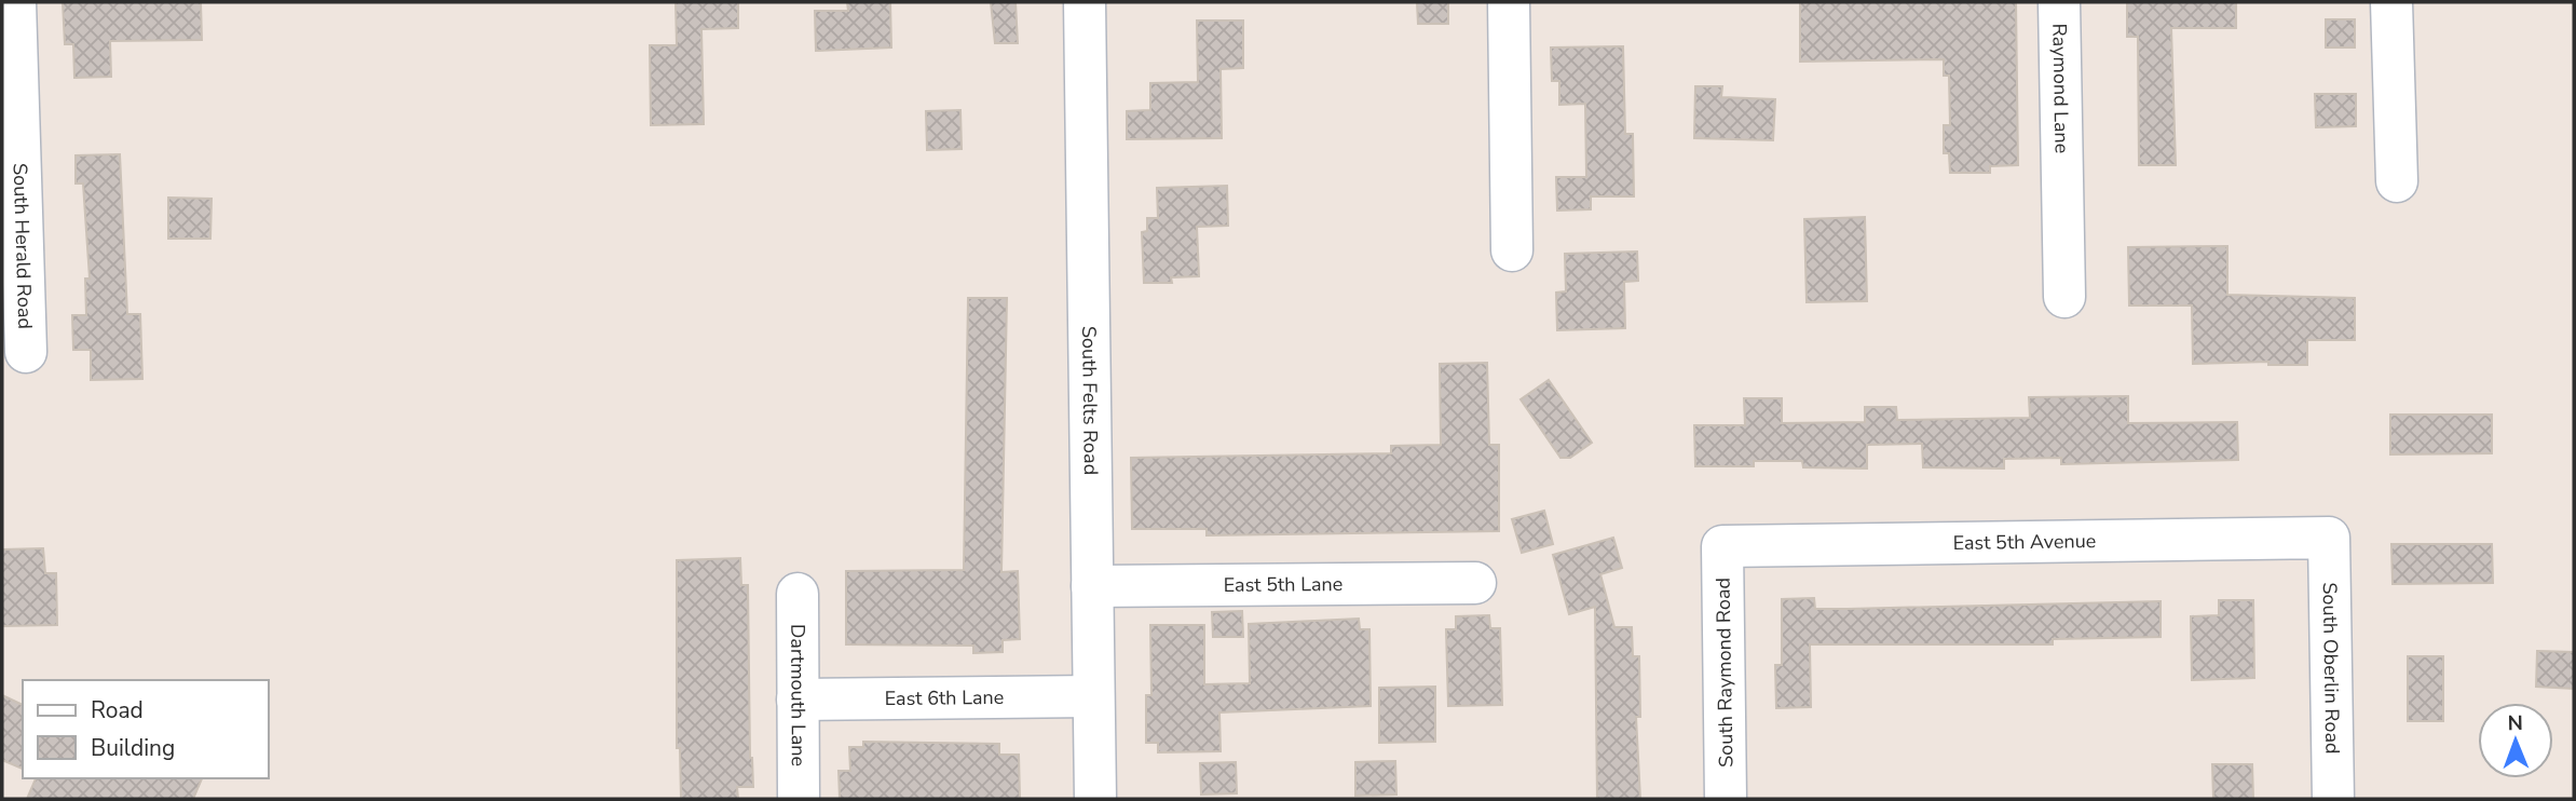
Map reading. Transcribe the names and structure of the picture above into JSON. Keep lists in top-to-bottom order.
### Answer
{
  "streets": {
    "street": [
      "Raymond Lane",
      "South Herald Road",
      "South Felts Road",
      "East 5th Avenue",
      "East 5th Lane",
      "South Oberlin Road",
      "South Raymond Road",
      "Dartmouth Lane",
      "East 6th Lane"
    ]
  },
  "crossings": [
    ["South Felts Road", "East 5th Lane"],
    ["South Felts Road", "East 6th Lane"],
    ["East 5th Avenue", "South Oberlin Road"],
    ["East 5th Avenue", "South Raymond Road"],
    ["Dartmouth Lane", "East 6th Lane"]
  ],
  "legend": ["Road", "Building"],
  "north": "top"
}
